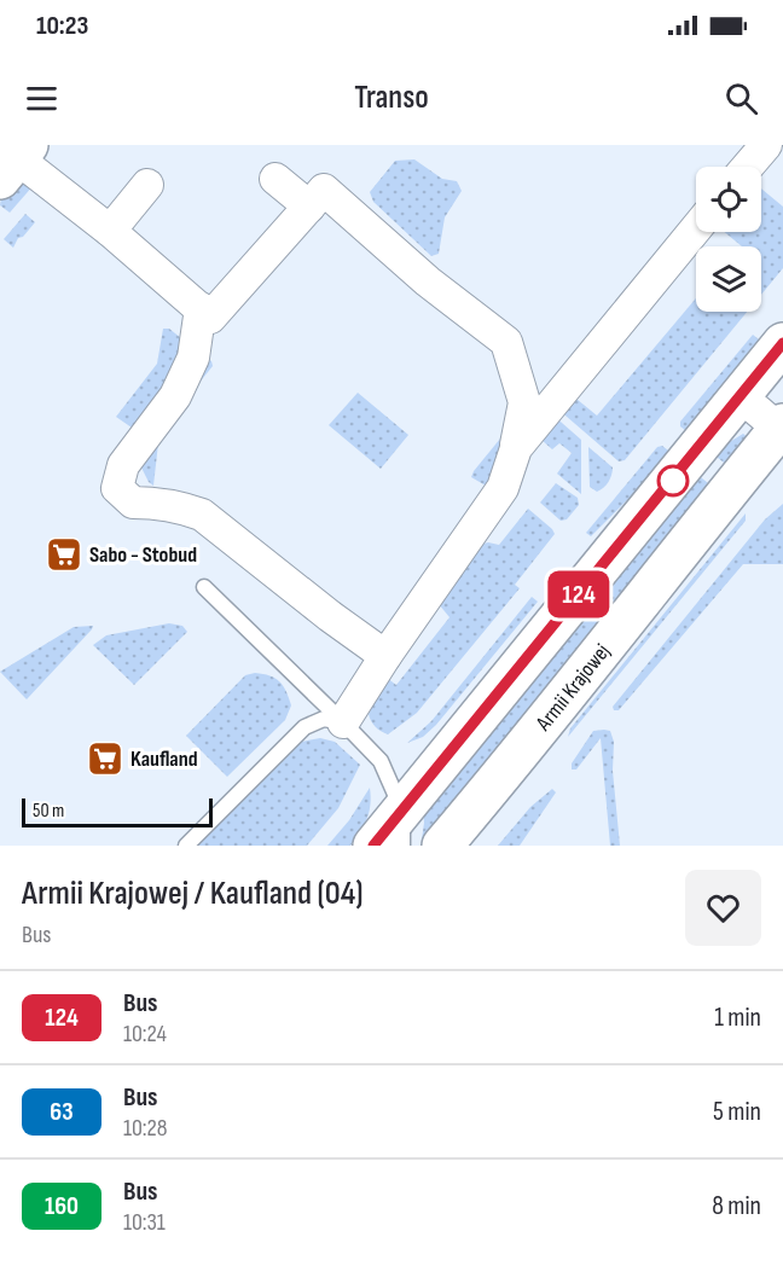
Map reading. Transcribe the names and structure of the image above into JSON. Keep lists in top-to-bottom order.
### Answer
{
  "streets": {
    "main road": ["Armii Krajowej"]
  },
  "places": {
    "supermarket": ["Sabo - Stobud", "Kaufland"]
  },
  "lines": ["bus line 124"],
  "scale_bar": "50 m",
  "page": {
    "status": "10:23",
    "header": "Transo",
    "on_map": "124",
    "scale": "50 m",
    "heading": ["Armii Krajowej / Kaufland (04)", "Bus"],
    "list": [
      {
        "mark": "124",
        "name": "Bus",
        "note": "10:24",
        "value": "1 min"
      },
      {
        "mark": "63",
        "name": "Bus",
        "note": "10:28",
        "value": "5 min"
      },
      {
        "mark": "160",
        "name": "Bus",
        "note": "10:31",
        "value": "8 min"
      }
    ]
  }
}
